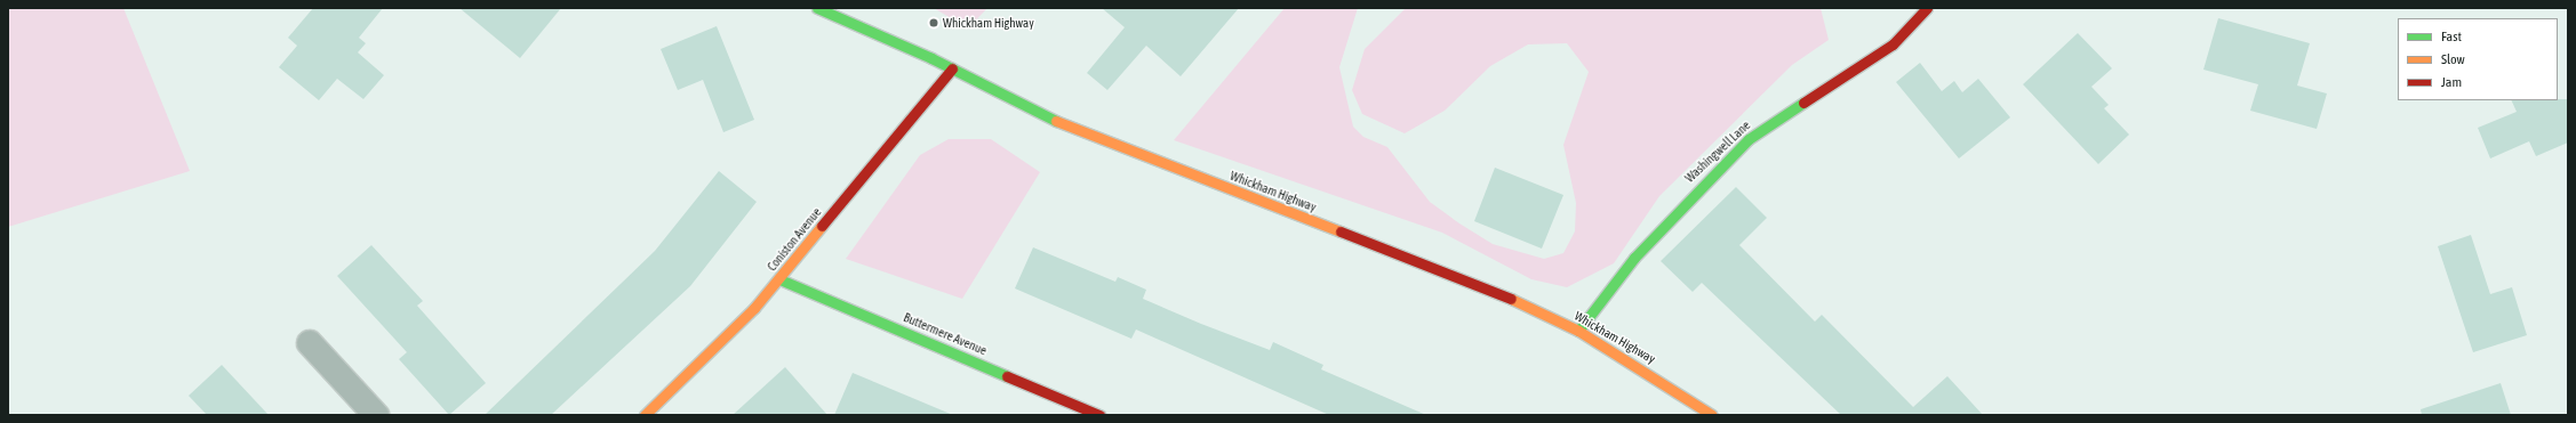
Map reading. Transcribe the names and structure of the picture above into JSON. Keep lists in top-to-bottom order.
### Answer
{
  "streets": {
    "street": [
      "Washingwell Lane",
      "Whickham Highway",
      "Coniston Avenue",
      "Buttermere Avenue"
    ]
  },
  "crossings": [
    ["Washingwell Lane", "Whickham Highway"],
    ["Whickham Highway", "Coniston Avenue"],
    ["Coniston Avenue", "Buttermere Avenue"]
  ],
  "places": ["Whickham Highway"],
  "legend": ["Fast", "Slow", "Jam"]
}
